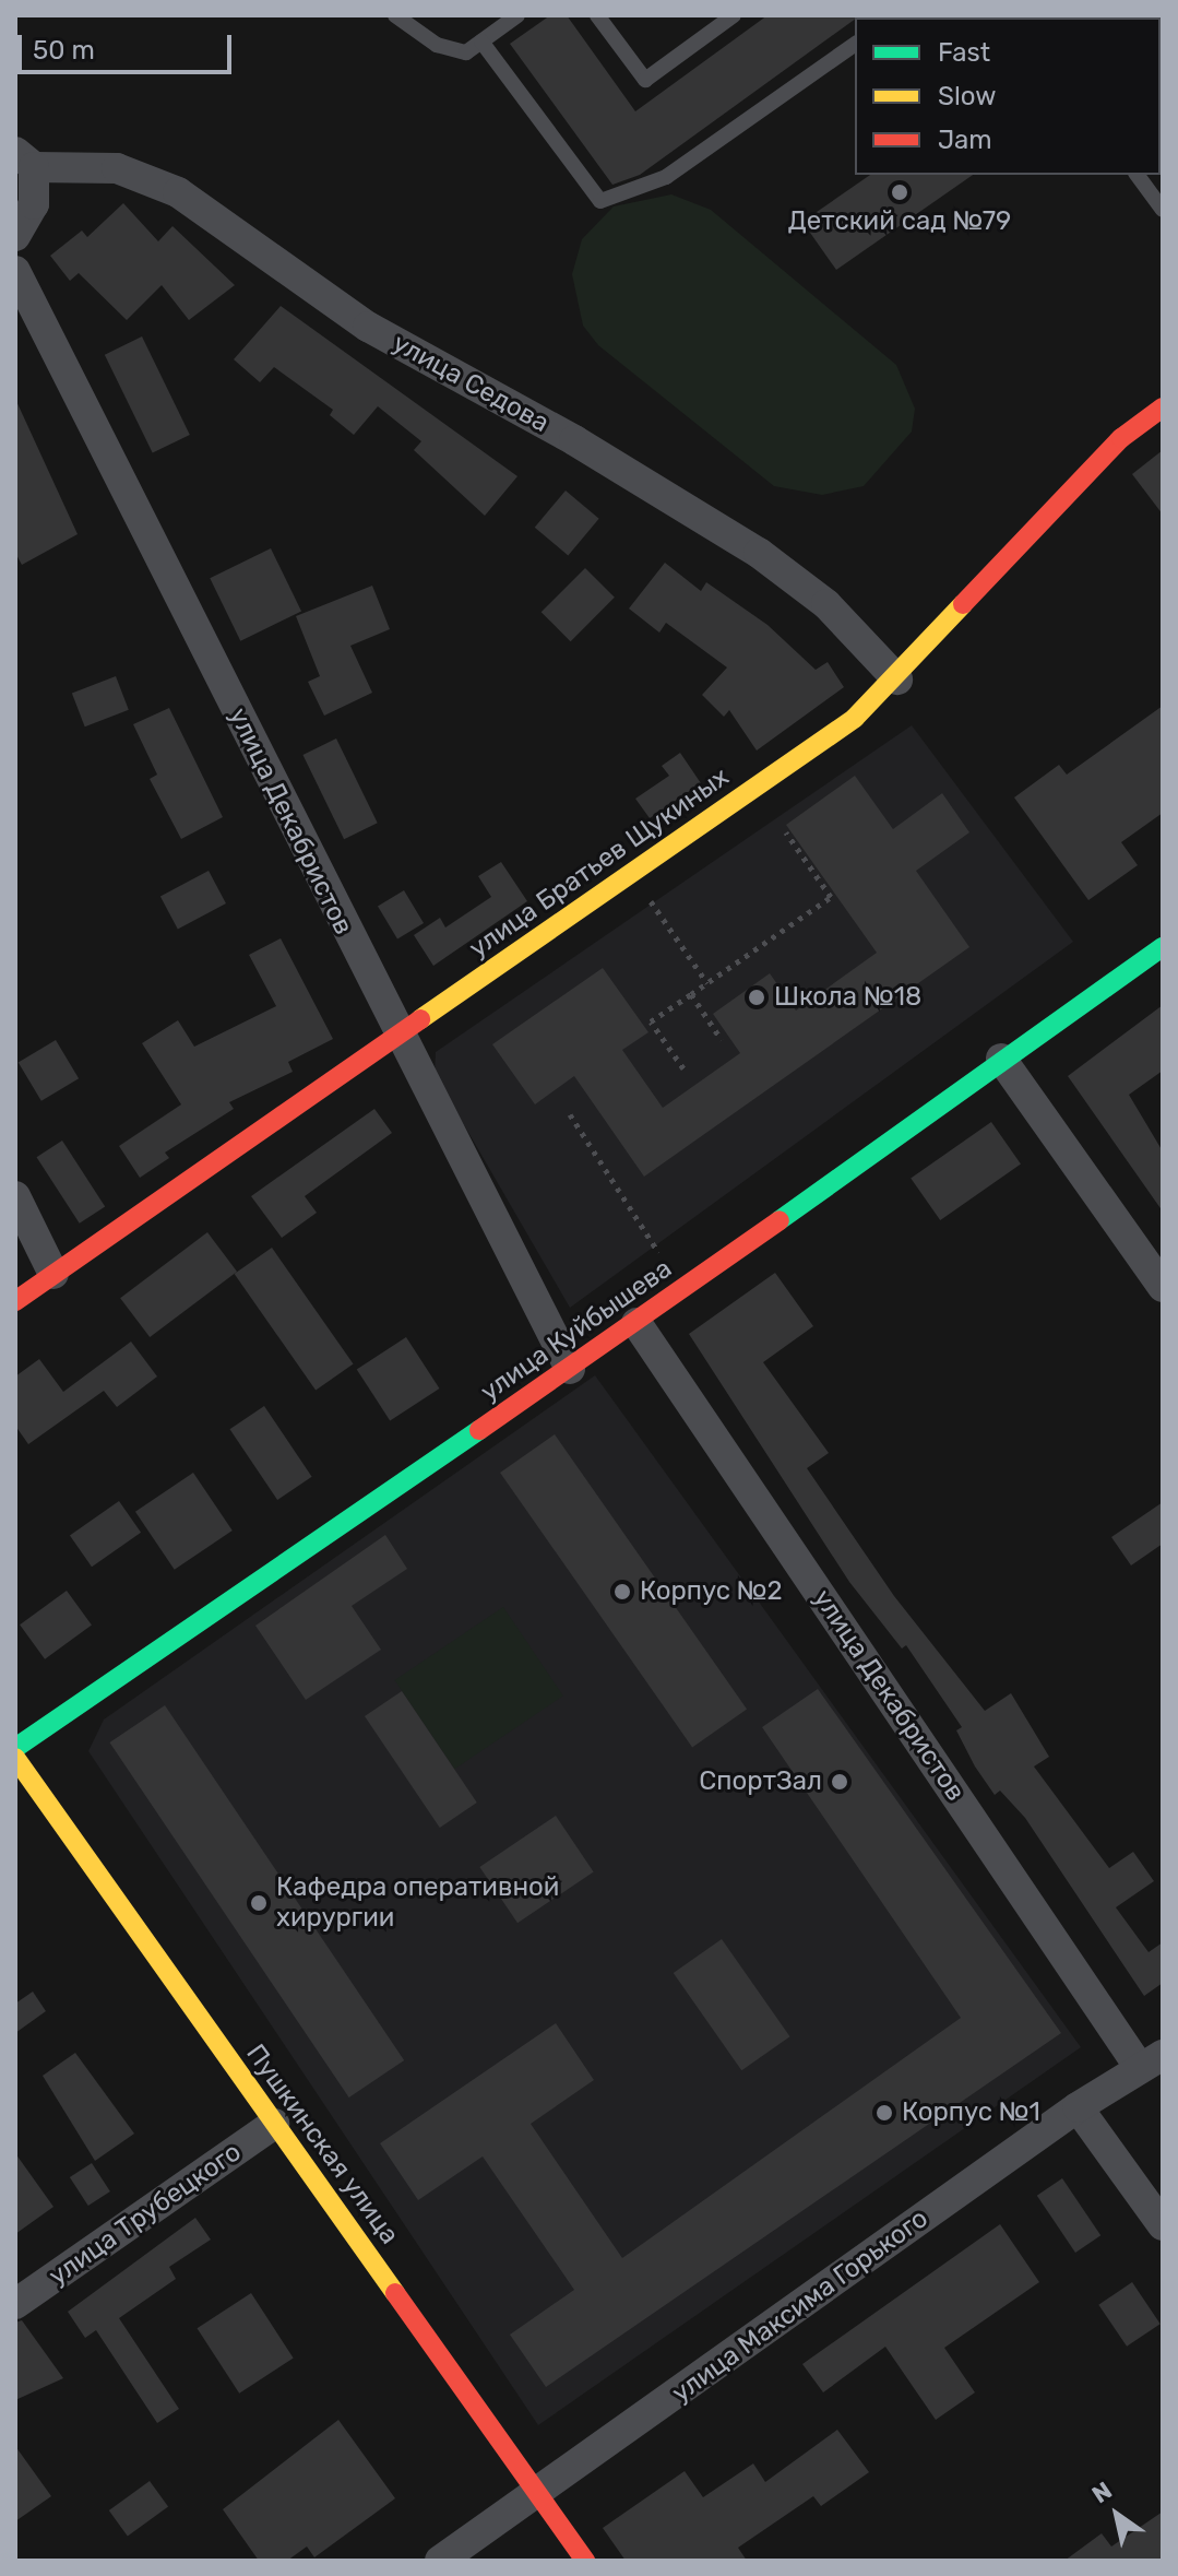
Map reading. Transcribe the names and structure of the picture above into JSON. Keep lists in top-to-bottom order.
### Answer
{
  "streets": {
    "street": [
      "улица Седова",
      "улица Декабристов",
      "улица Братьев Щукиных",
      "улица Куйбышева",
      "Пушкинская улица",
      "улица Трубецкого",
      "улица Максима Горького"
    ]
  },
  "crossings": [
    ["улица Седова", "улица Братьев Щукиных"],
    ["улица Декабристов", "улица Братьев Щукиных"],
    ["улица Декабристов", "улица Куйбышева"],
    ["улица Декабристов", "улица Максима Горького"],
    ["Пушкинская улица", "улица Трубецкого"],
    ["Пушкинская улица", "улица Максима Горького"]
  ],
  "places": [
    "Детский сад №79",
    "Школа №18",
    "Корпус №2",
    "СпортЗал",
    "Кафедра оперативной хирургии",
    "Корпус №1"
  ],
  "legend": ["Fast", "Slow", "Jam"],
  "scale_bar": "50 m",
  "north": "top left"
}
